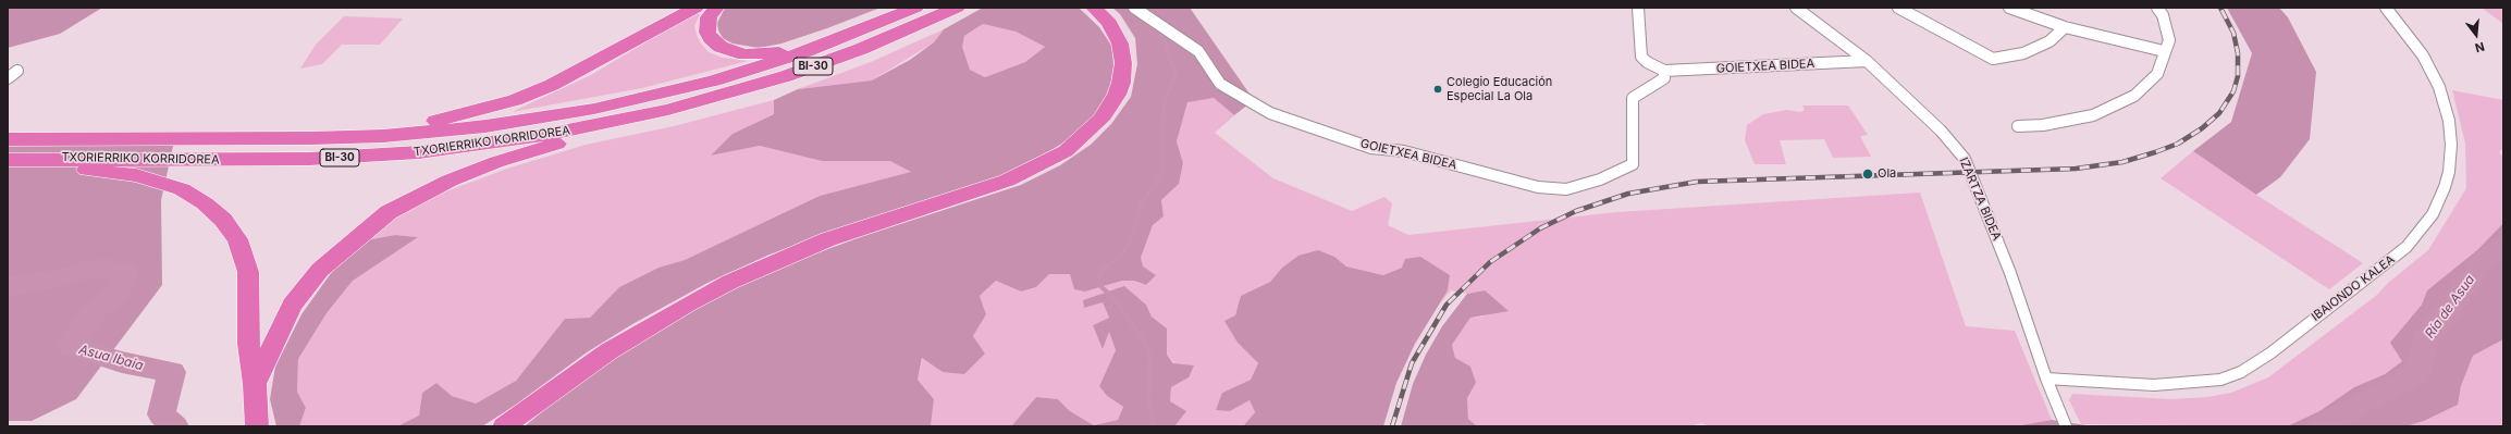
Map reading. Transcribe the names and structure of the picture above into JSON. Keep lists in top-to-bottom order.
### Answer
{
  "streets": {
    "highway": ["BI-30", "TXORIERRIKO KORRIDOREA"],
    "street": ["GOIETXEA BIDEA", "IZARTZA BIDEA", "IBAIONDO KALEA"]
  },
  "crossings": [
    ["GOIETXEA BIDEA", "IZARTZA BIDEA"],
    ["IZARTZA BIDEA", "IBAIONDO KALEA"]
  ],
  "water": ["Ría de Asua", "Asua Ibaia"],
  "places": ["Colegio Educación Especial La Ola", "Ola"],
  "north": "bottom"
}
